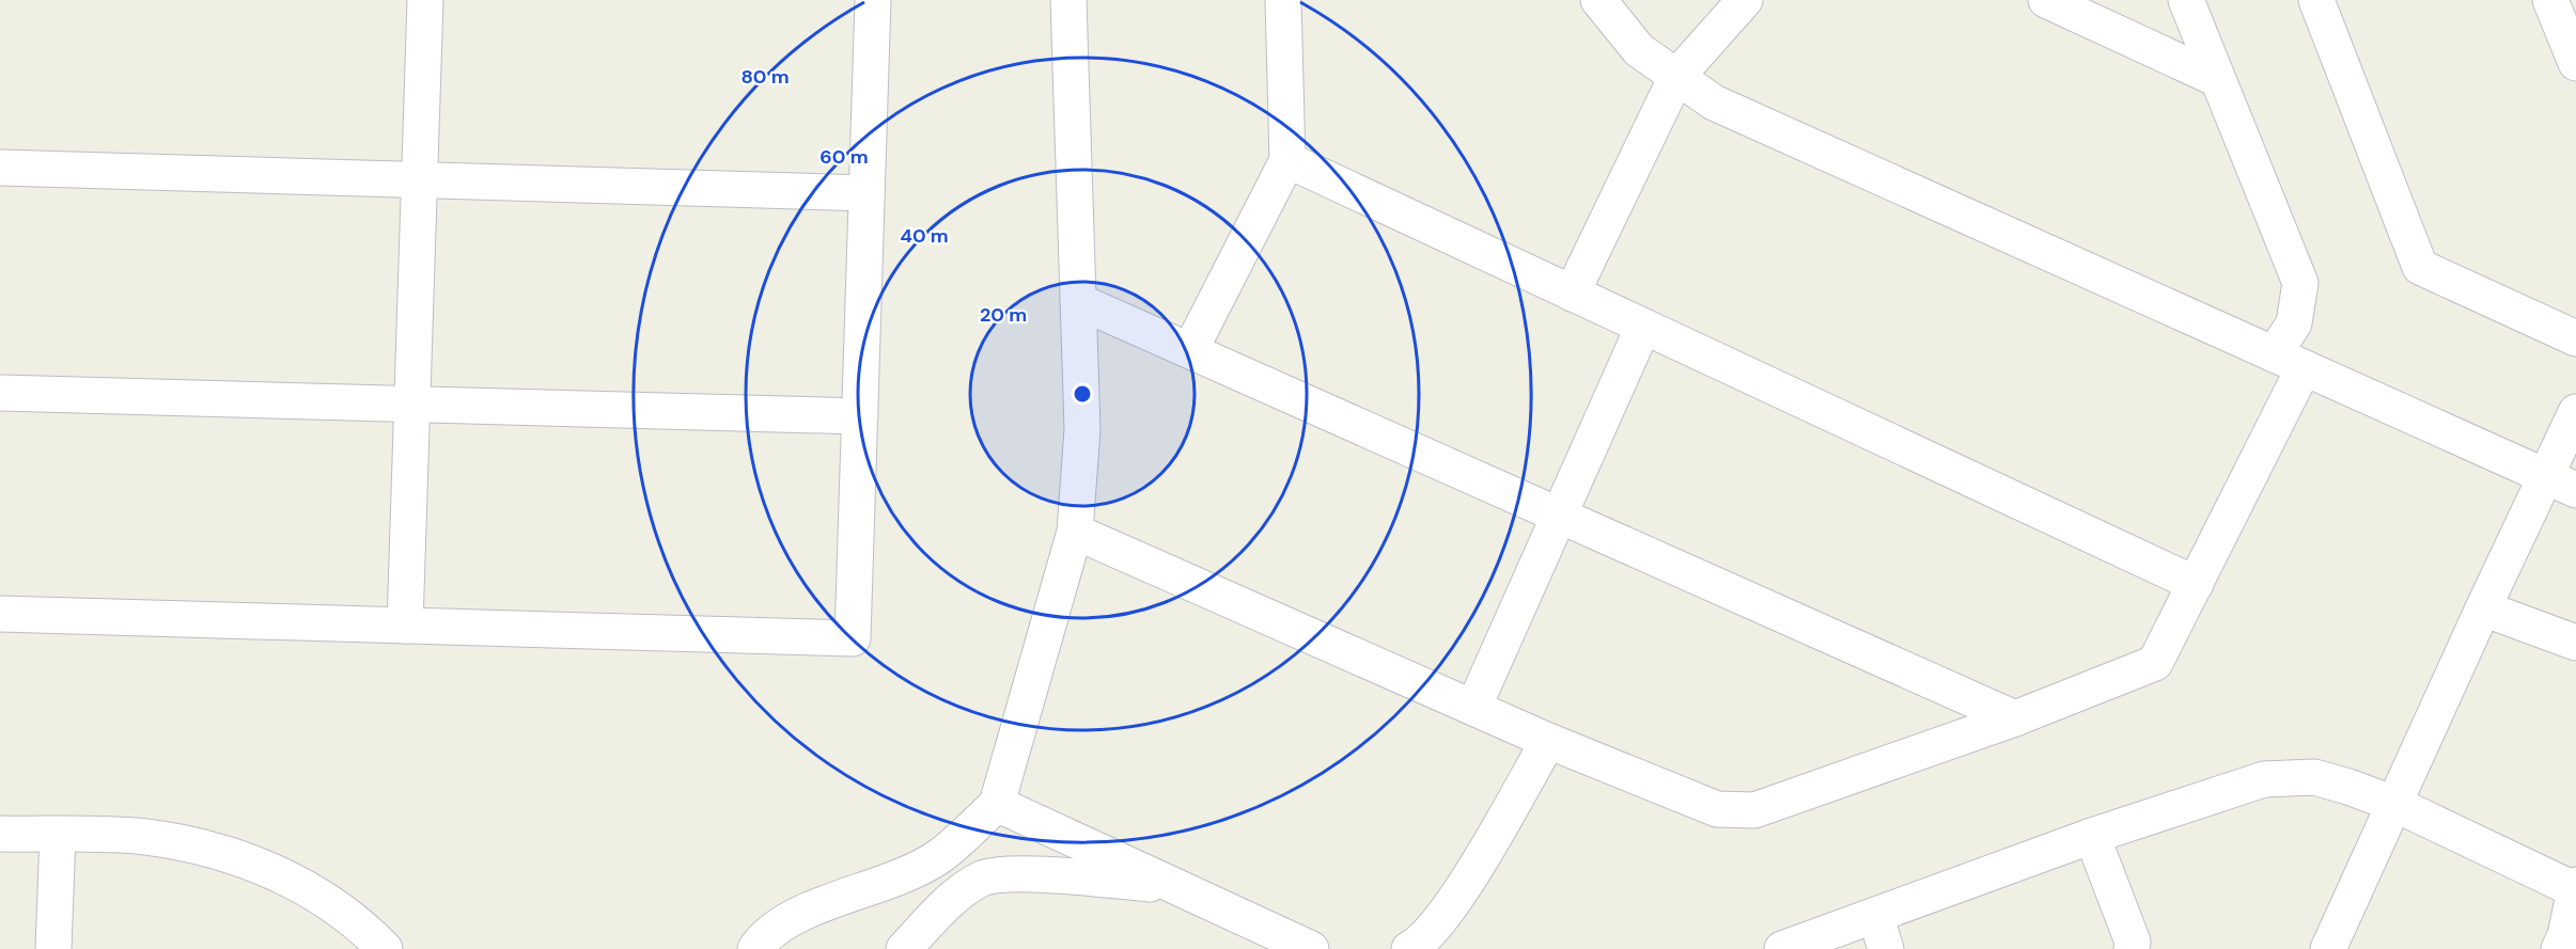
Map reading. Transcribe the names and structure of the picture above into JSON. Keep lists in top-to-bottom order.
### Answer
{
  "rings": [
    "80 m",
    "60 m",
    "40 m",
    "20 m"
  ]
}
